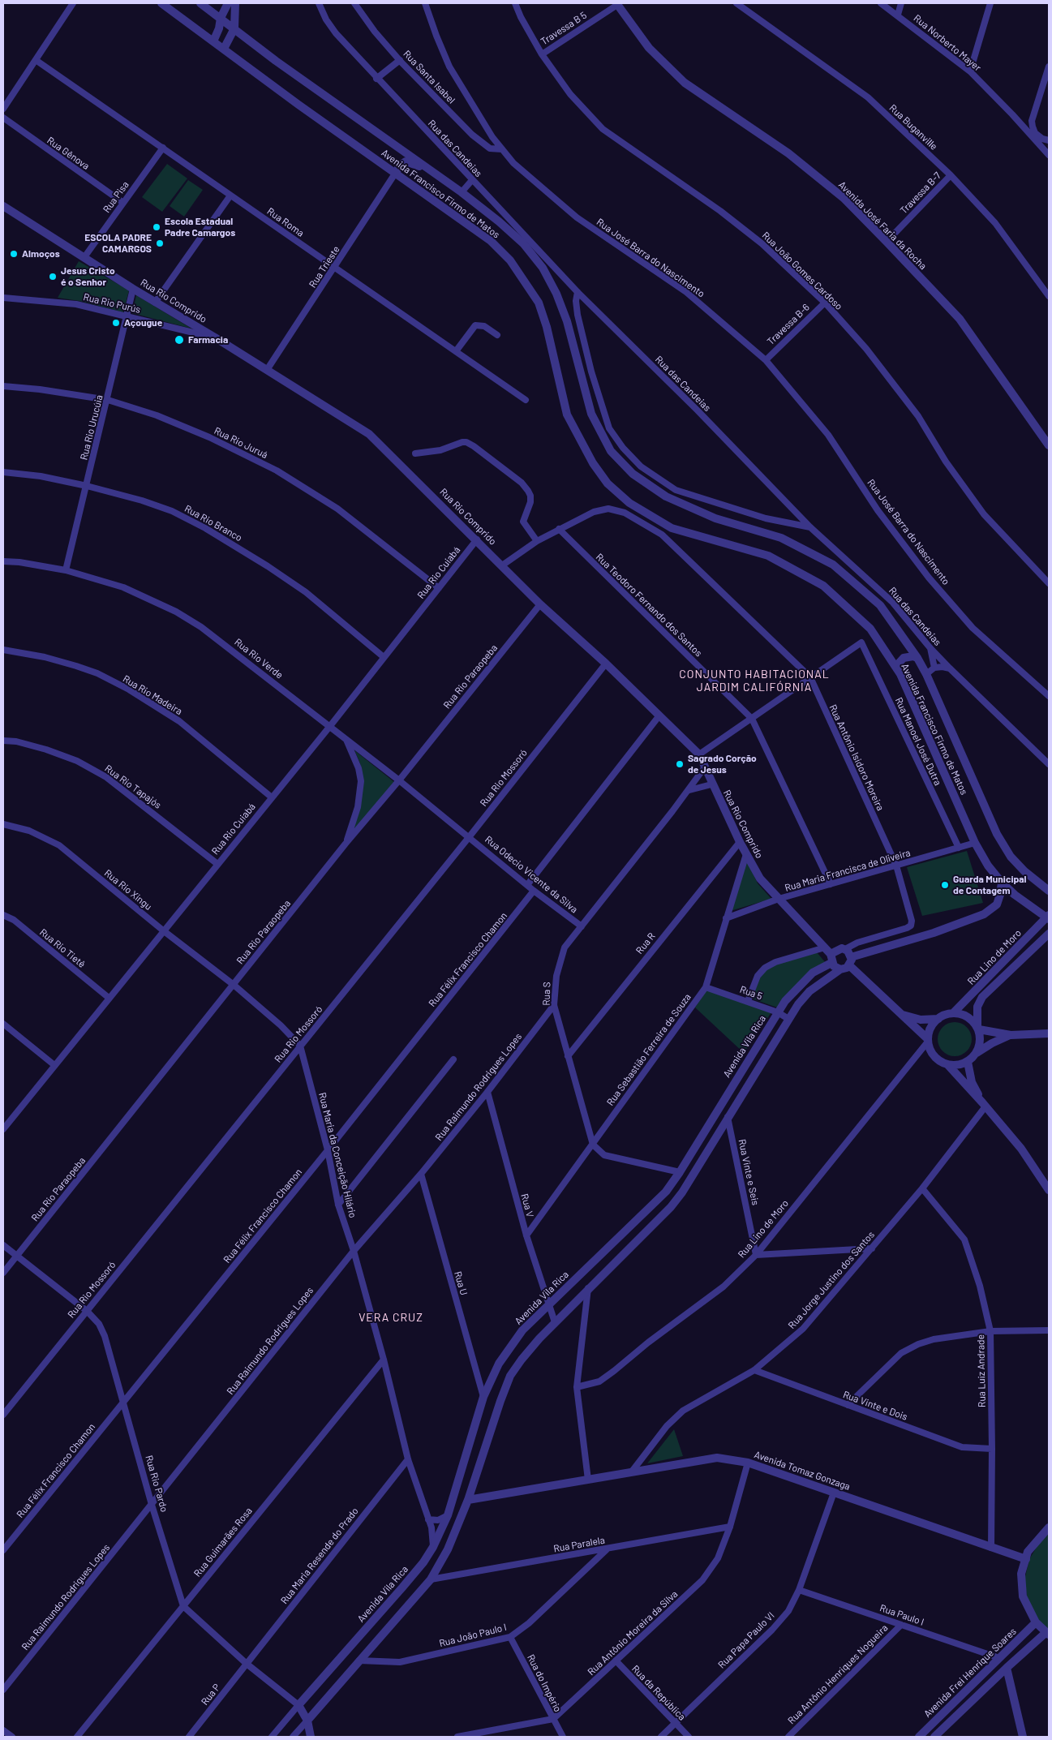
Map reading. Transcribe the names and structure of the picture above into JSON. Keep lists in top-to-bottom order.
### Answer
{
  "streets": {
    "street": [
      "Travessa B 5",
      "Rua Norberto Mayer",
      "Rua Santa Isabel",
      "Rua Buganville",
      "Rua das Candeias",
      "Rua Gênova",
      "Travessa B-7",
      "Avenida Francisco Firmo de Matos",
      "Rua Pisa",
      "Rua Roma",
      "Avenida José Faria da Rocha",
      "Rua José Barra do Nascimento",
      "Rua Trieste",
      "Rua João Gomes Cardoso",
      "Rua Rio Comprido",
      "Rua Rio Purús",
      "Travessa B-6",
      "Rua Rio Urucúia",
      "Rua Rio Juruá",
      "Rua Rio Branco",
      "Rua Rio Cuiabá",
      "Rua Teodoro Fernando dos Santos",
      "Rua Rio Verde",
      "Rua Rio Paraopeba",
      "Rua Rio Madeira",
      "Rua Manoel José Dutra",
      "Rua Antônio Isidoro Moreira",
      "Rua Rio Mossoró",
      "Rua Rio Tapajós",
      "Rua Maria Francisca de Oliveira",
      "Rua Odecio Vicente da Silva",
      "Rua Rio Xingu",
      "Rua R",
      "Rua Rio Tietê",
      "Rua Lino de Moro",
      "Rua Félix Francisco Chamon",
      "Rua 5",
      "Rua S",
      "Avenida Vila Rica",
      "Rua Sebastião Ferreira de Souza",
      "Rua Raimundo Rodrigues Lopes",
      "Rua Maria da Conceição Hilário",
      "Rua Vinte e Seis",
      "Rua V",
      "Rua Jorge Justino dos Santos",
      "Rua U",
      "Rua Luiz Andrade",
      "Rua Vinte e Dois",
      "Avenida Tomaz Gonzaga",
      "Rua Rio Pardo",
      "Rua Guimarães Rosa",
      "Rua Paralela",
      "Rua Maria Resende do Prado",
      "Rua Paulo I",
      "Rua Antônio Moreira da Silva",
      "Rua João Paulo I",
      "Rua Papa Paulo VI",
      "Avenida Frei Henrique Soares",
      "Rua Antônio Henriques Nogueira",
      "Rua do Império",
      "Rua da República",
      "Rua P"
    ]
  },
  "crossings": [
    ["Travessa B 5", "Avenida José Faria da Rocha"],
    ["Travessa B 5", "Rua João Gomes Cardoso"],
    ["Rua Santa Isabel", "Rua José Barra do Nascimento"],
    ["Rua Buganville", "Travessa B-7"],
    ["Rua Gênova", "Rua Pisa"],
    ["Travessa B-7", "Avenida José Faria da Rocha"],
    ["Avenida Francisco Firmo de Matos", "Rua Trieste"],
    ["Avenida Francisco Firmo de Matos", "Rua Maria Francisca de Oliveira"],
    ["Avenida Francisco Firmo de Matos", "Rua Lino de Moro"],
    ["Rua Pisa", "Rua Roma"],
    ["Rua Pisa", "Rua Rio Comprido"],
    ["Rua Roma", "Rua Trieste"],
    ["Rua José Barra do Nascimento", "Travessa B-6"],
    ["Rua Trieste", "Rua Rio Comprido"],
    ["Rua João Gomes Cardoso", "Travessa B-6"],
    ["Rua Rio Comprido", "Rua Rio Purús"],
    ["Rua Rio Comprido", "Rua Rio Urucúia"],
    ["Rua Rio Comprido", "Rua Rio Cuiabá"],
    ["Rua Rio Comprido", "Rua Rio Paraopeba"],
    ["Rua Rio Comprido", "Rua Antônio Isidoro Moreira"],
    ["Rua Rio Comprido", "Rua Rio Mossoró"],
    ["Rua Rio Comprido", "Rua Maria Francisca de Oliveira"],
    ["Rua Rio Comprido", "Rua R"],
    ["Rua Rio Comprido", "Rua S"],
    ["Rua Rio Comprido", "Avenida Vila Rica"],
    ["Rua Rio Comprido", "Rua Sebastião Ferreira de Souza"],
    ["Rua Rio Purús", "Rua Rio Urucúia"],
    ["Rua Rio Urucúia", "Rua Rio Juruá"],
    ["Rua Rio Urucúia", "Rua Rio Branco"],
    ["Rua Rio Urucúia", "Rua Rio Verde"],
    ["Rua Rio Juruá", "Rua Rio Cuiabá"],
    ["Rua Rio Branco", "Rua Rio Cuiabá"],
    ["Rua Rio Cuiabá", "Rua Rio Verde"],
    ["Rua Rio Cuiabá", "Rua Rio Madeira"],
    ["Rua Rio Cuiabá", "Rua Rio Tapajós"],
    ["Rua Rio Cuiabá", "Rua Rio Xingu"],
    ["Rua Rio Cuiabá", "Rua Rio Tietê"],
    ["Rua Teodoro Fernando dos Santos", "Rua Antônio Isidoro Moreira"],
    ["Rua Teodoro Fernando dos Santos", "Rua Maria Francisca de Oliveira"],
    ["Rua Rio Verde", "Rua Rio Paraopeba"],
    ["Rua Rio Verde", "Rua Rio Mossoró"],
    ["Rua Rio Verde", "Rua Odecio Vicente da Silva"],
    ["Rua Rio Paraopeba", "Rua Rio Xingu"],
    ["Rua Rio Paraopeba", "Rua Maria da Conceição Hilário"],
    ["Rua Rio Paraopeba", "Rua Rio Pardo"],
    ["Rua Manoel José Dutra", "Rua Antônio Isidoro Moreira"],
    ["Rua Manoel José Dutra", "Rua Maria Francisca de Oliveira"],
    ["Rua Antônio Isidoro Moreira", "Rua Maria Francisca de Oliveira"],
    ["Rua Antônio Isidoro Moreira", "Avenida Vila Rica"],
    ["Rua Rio Mossoró", "Rua Odecio Vicente da Silva"],
    ["Rua Rio Mossoró", "Rua Maria da Conceição Hilário"],
    ["Rua Rio Mossoró", "Rua Rio Pardo"],
    ["Rua Maria Francisca de Oliveira", "Rua Sebastião Ferreira de Souza"],
    ["Rua Odecio Vicente da Silva", "Rua Félix Francisco Chamon"],
    ["Rua Odecio Vicente da Silva", "Rua S"],
    ["Rua Rio Xingu", "Rua Maria da Conceição Hilário"],
    ["Rua R", "Rua S"],
    ["Rua Lino de Moro", "Rua Vinte e Seis"],
    ["Rua Félix Francisco Chamon", "Rua Maria da Conceição Hilário"],
    ["Rua Félix Francisco Chamon", "Rua Rio Pardo"],
    ["Rua 5", "Avenida Vila Rica"],
    ["Rua 5", "Rua Sebastião Ferreira de Souza"],
    ["Rua S", "Rua Sebastião Ferreira de Souza"],
    ["Rua S", "Rua Raimundo Rodrigues Lopes"],
    ["Avenida Vila Rica", "Rua Maria da Conceição Hilário"],
    ["Avenida Vila Rica", "Rua V"],
    ["Avenida Vila Rica", "Rua U"],
    ["Rua Sebastião Ferreira de Souza", "Rua V"],
    ["Rua Raimundo Rodrigues Lopes", "Rua Maria da Conceição Hilário"],
    ["Rua Raimundo Rodrigues Lopes", "Rua V"],
    ["Rua Raimundo Rodrigues Lopes", "Rua U"],
    ["Rua Raimundo Rodrigues Lopes", "Rua Rio Pardo"],
    ["Rua Maria da Conceição Hilário", "Rua Guimarães Rosa"],
    ["Rua Maria da Conceição Hilário", "Rua Maria Resende do Prado"],
    ["Rua Jorge Justino dos Santos", "Rua Luiz Andrade"],
    ["Rua Jorge Justino dos Santos", "Rua Vinte e Dois"],
    ["Rua Jorge Justino dos Santos", "Avenida Tomaz Gonzaga"],
    ["Rua Luiz Andrade", "Rua Vinte e Dois"],
    ["Rua Luiz Andrade", "Avenida Tomaz Gonzaga"],
    ["Avenida Tomaz Gonzaga", "Rua Antônio Moreira da Silva"],
    ["Avenida Tomaz Gonzaga", "Rua Papa Paulo VI"],
    ["Rua Rio Pardo", "Rua Guimarães Rosa"],
    ["Rua Paralela", "Rua Antônio Moreira da Silva"],
    ["Rua Paralela", "Rua João Paulo I"],
    ["Rua Maria Resende do Prado", "Rua P"],
    ["Rua Paulo I", "Rua Papa Paulo VI"],
    ["Rua Paulo I", "Avenida Frei Henrique Soares"],
    ["Rua Paulo I", "Rua Antônio Henriques Nogueira"],
    ["Rua Antônio Moreira da Silva", "Rua do Império"],
    ["Rua Antônio Moreira da Silva", "Rua da República"],
    ["Rua João Paulo I", "Rua do Império"],
    ["Rua Papa Paulo VI", "Rua da República"]
  ],
  "districts": ["CONJUNTO HABITACIONAL JARDIM CALIFÓRNIA", "VERA CRUZ"],
  "places": [
    "Escola Estadual Padre Camargos",
    "ESCOLA PADRE CAMARGOS",
    "Almoços",
    "Jesus Cristo é o Senhor",
    "Açougue",
    "Farmacia",
    "Sagrado Corção de Jesus",
    "Guarda Municipal de Contagem"
  ]
}
